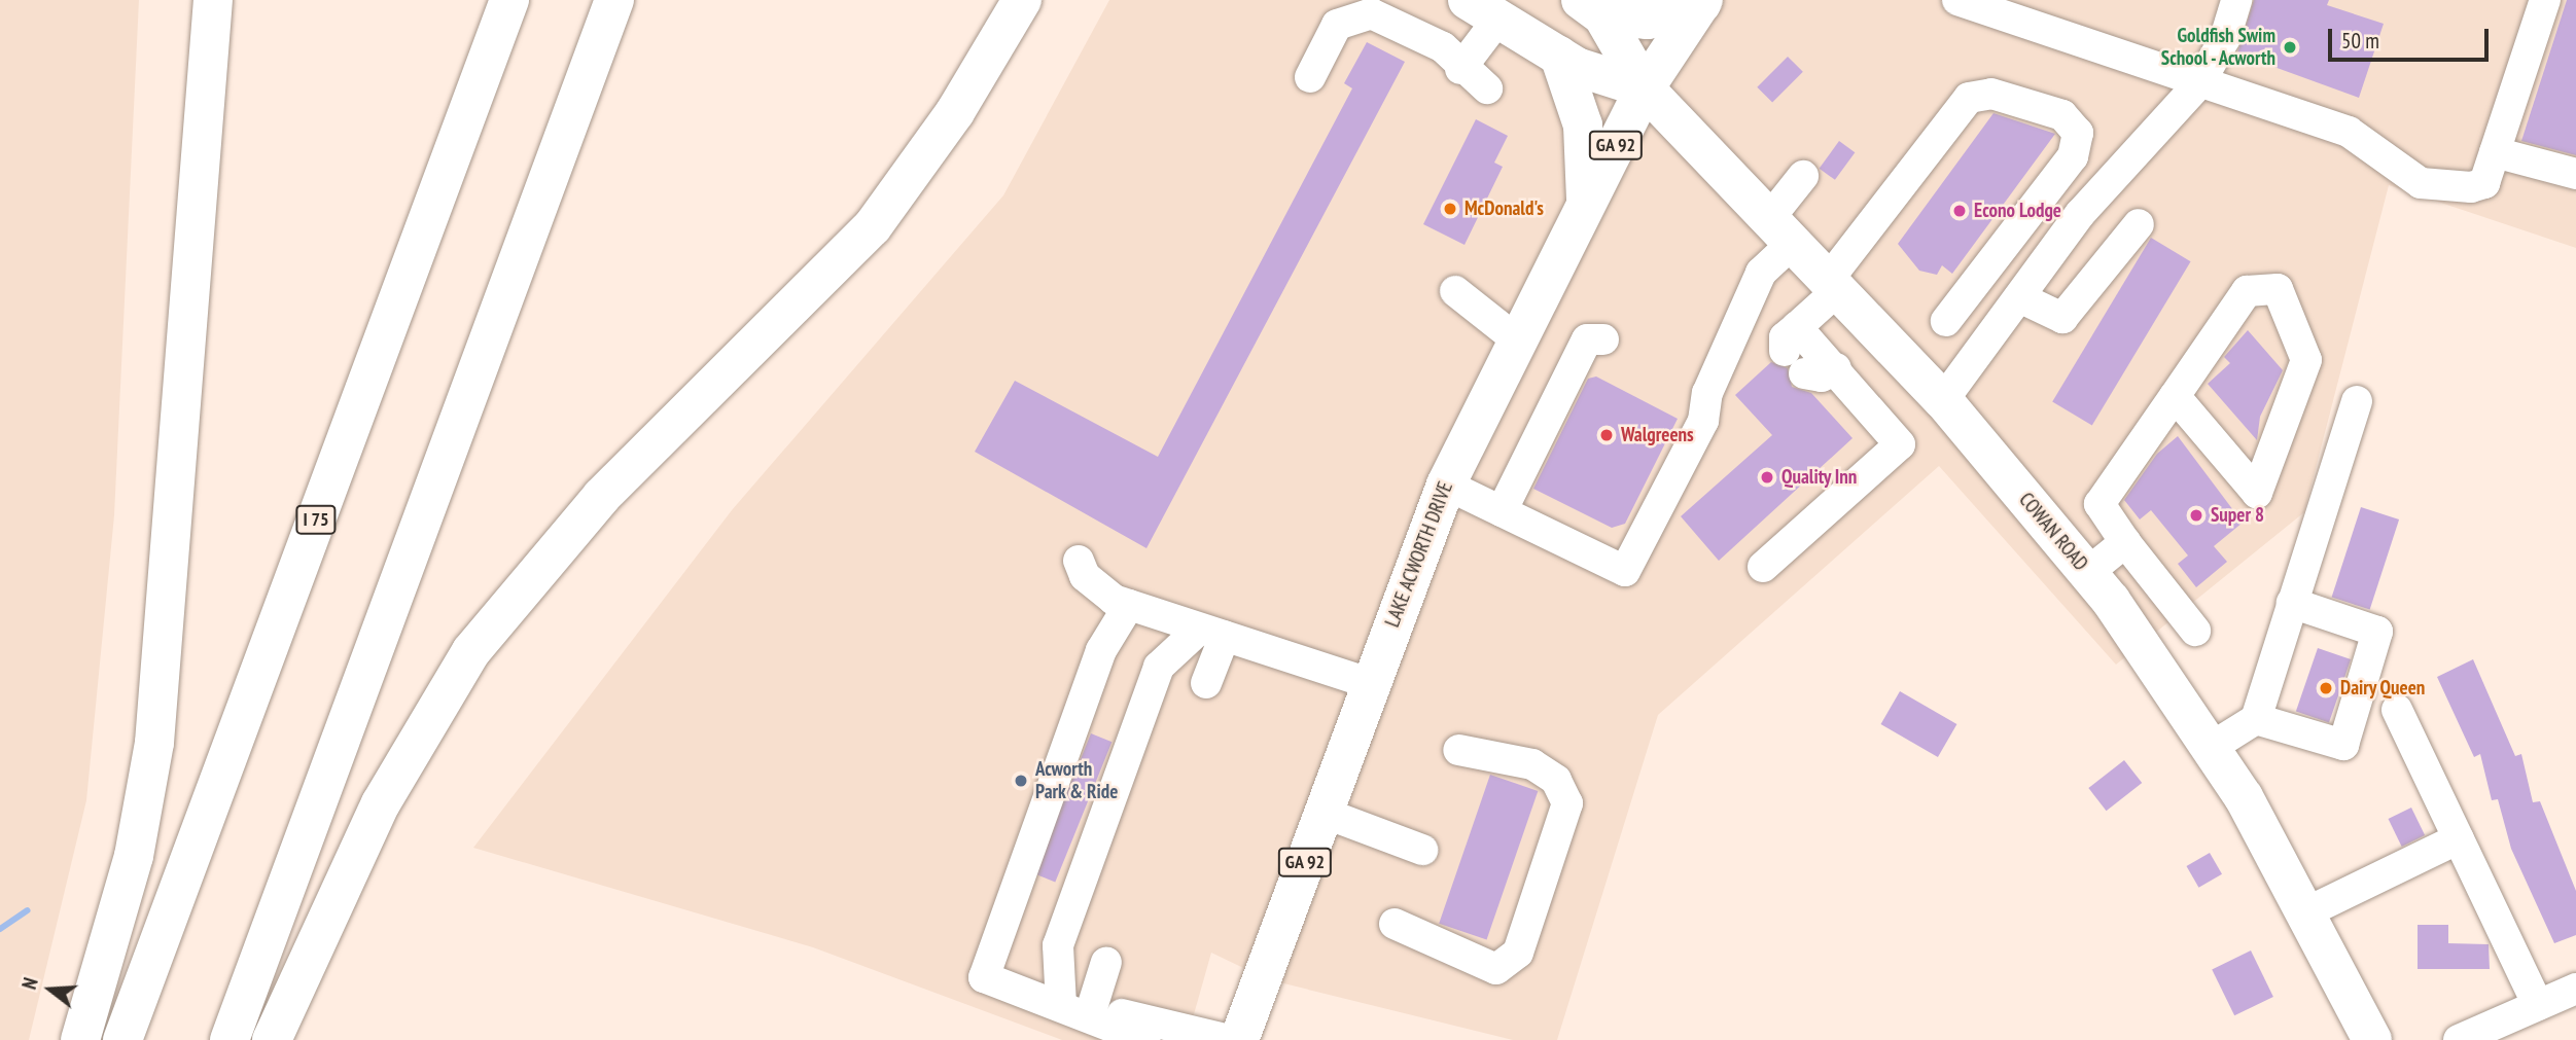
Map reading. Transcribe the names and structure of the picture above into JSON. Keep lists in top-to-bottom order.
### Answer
{
  "streets": {
    "main road": [
      "GA 92",
      "I 75",
      "COWAN ROAD",
      "LAKE ACWORTH DRIVE"
    ]
  },
  "crossings": [
    ["COWAN ROAD", "LAKE ACWORTH DRIVE"]
  ],
  "places": [
    "Goldfish Swim School - Acworth",
    "McDonald's",
    "Econo Lodge",
    "Walgreens",
    "Quality Inn",
    "Super 8",
    "Dairy Queen",
    "Acworth Park & Ride"
  ],
  "scale_bar": "50 m",
  "north": "left"
}
